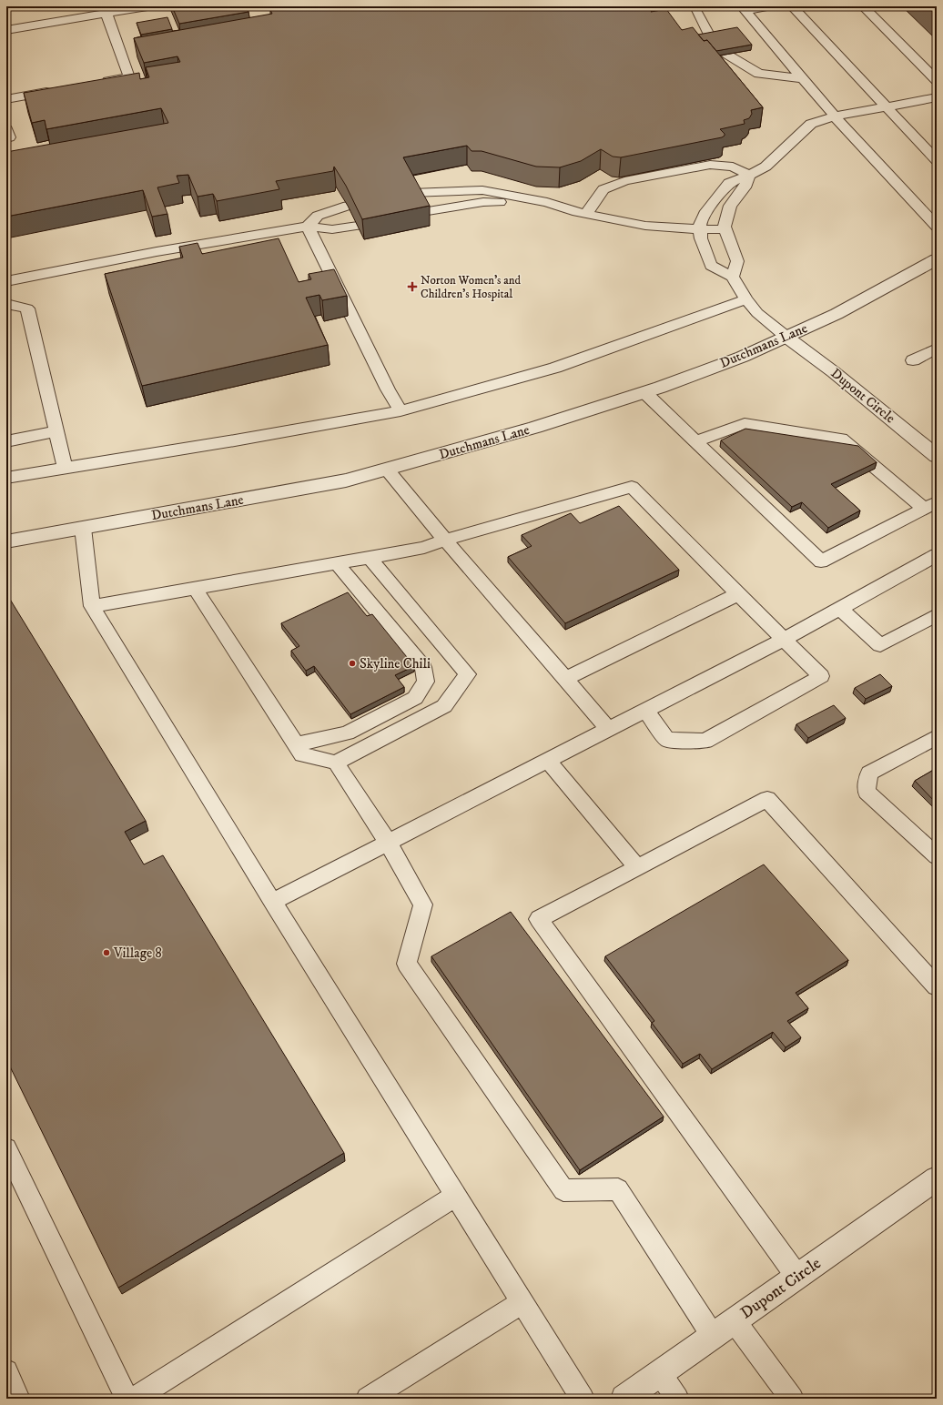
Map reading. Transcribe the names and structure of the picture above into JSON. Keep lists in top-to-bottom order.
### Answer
{
  "streets": {
    "street": ["Dutchmans Lane", "Dupont Circle"]
  },
  "crossings": [
    ["Dutchmans Lane", "Dupont Circle"]
  ],
  "places": {
    "health": ["Norton Women's and Children's Hospital"],
    "other": ["Skyline Chili", "Village 8"]
  }
}
